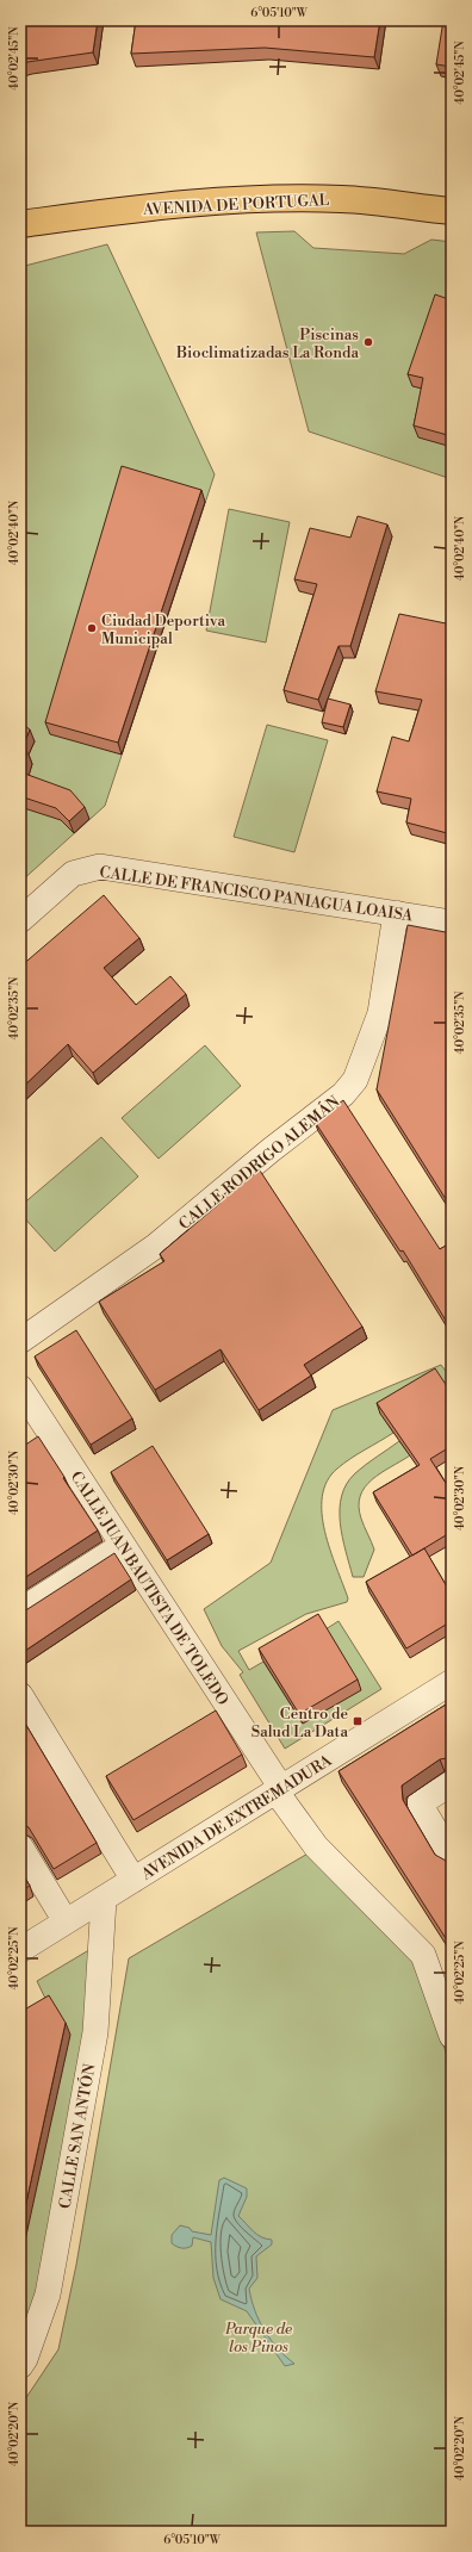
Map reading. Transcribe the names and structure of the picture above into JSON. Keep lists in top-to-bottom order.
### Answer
{
  "streets": {
    "main road": ["AVENIDA DE PORTUGAL"],
    "street": [
      "CALLE DE FRANCISCO PANIAGUA LOAISA",
      "CALLE RODRIGO ALEMÁN",
      "CALLE JUAN BAUTISTA DE TOLEDO",
      "AVENIDA DE EXTREMADURA",
      "CALLE SAN ANTÓN"
    ]
  },
  "crossings": [
    ["CALLE DE FRANCISCO PANIAGUA LOAISA", "CALLE RODRIGO ALEMÁN"],
    ["CALLE JUAN BAUTISTA DE TOLEDO", "AVENIDA DE EXTREMADURA"],
    ["AVENIDA DE EXTREMADURA", "CALLE SAN ANTÓN"]
  ],
  "parks": ["Parque de los Pinos"],
  "places": {
    "other": ["Piscinas Bioclimatizadas La Ronda", "Ciudad Deportiva Municipal"],
    "transit": ["Centro de Salud La Data"]
  },
  "coordinates": [
    "6°05'10\"W",
    "40°02'45\"N",
    "40°02'40\"N",
    "40°02'35\"N",
    "40°02'30\"N",
    "40°02'25\"N",
    "40°02'20\"N"
  ]
}
